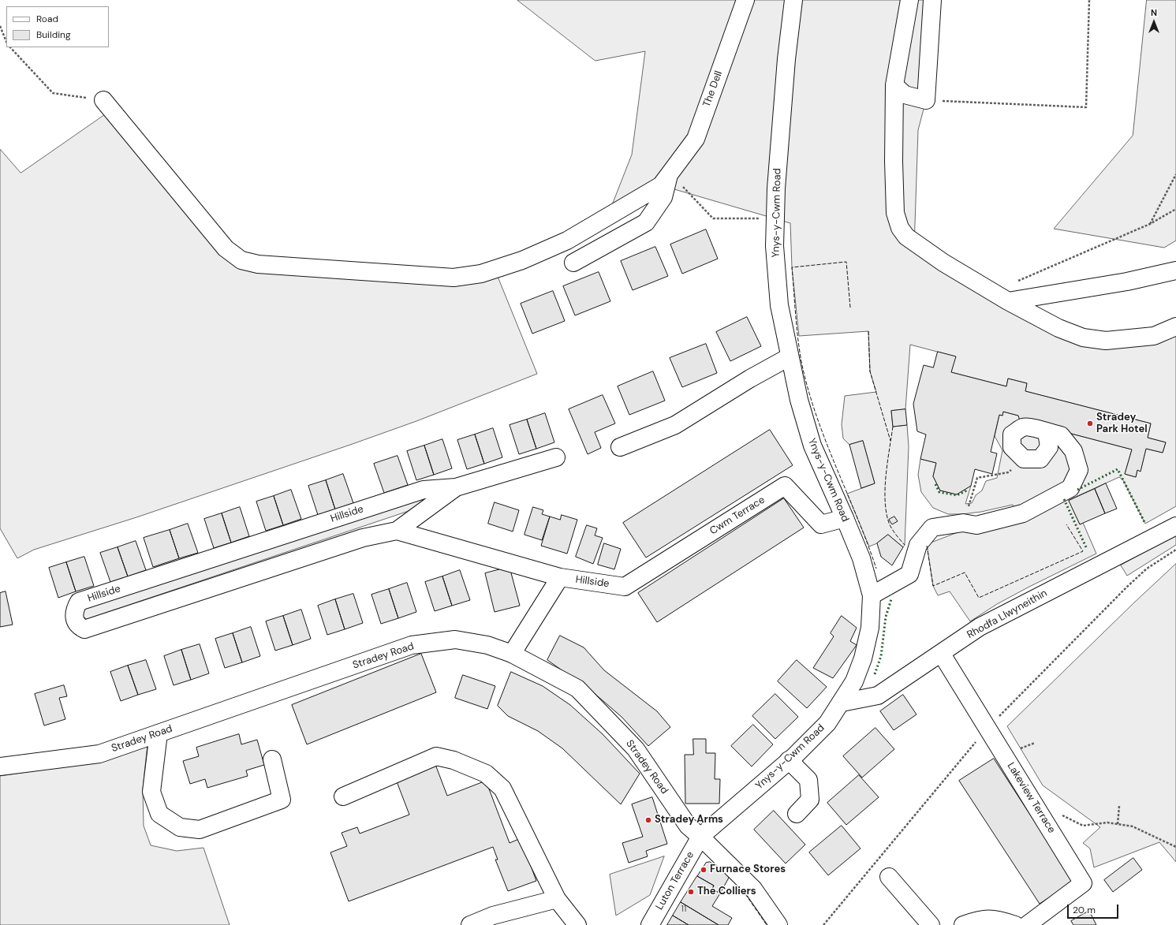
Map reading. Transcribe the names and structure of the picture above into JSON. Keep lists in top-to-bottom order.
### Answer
{
  "streets": {
    "street": [
      "The Dell",
      "Ynys-y-Cwm Road",
      "Hillside",
      "Cwm Terrace",
      "Rhodfa Llwyneithin",
      "Stradey Road",
      "Lakeview Terrace",
      "Luton Terrace"
    ]
  },
  "crossings": [
    ["Ynys-y-Cwm Road", "Cwm Terrace"],
    ["Ynys-y-Cwm Road", "Rhodfa Llwyneithin"],
    ["Ynys-y-Cwm Road", "Stradey Road"],
    ["Ynys-y-Cwm Road", "Luton Terrace"],
    ["Hillside", "Cwm Terrace"],
    ["Hillside", "Stradey Road"],
    ["Rhodfa Llwyneithin", "Lakeview Terrace"],
    ["Stradey Road", "Luton Terrace"]
  ],
  "places": [
    "Stradey Park Hotel",
    "Stradey Arms",
    "Furnace Stores",
    "The Colliers"
  ],
  "house_numbers": ["11"],
  "legend": ["Road", "Building"],
  "scale_bar": "20 m",
  "north": "top"
}
